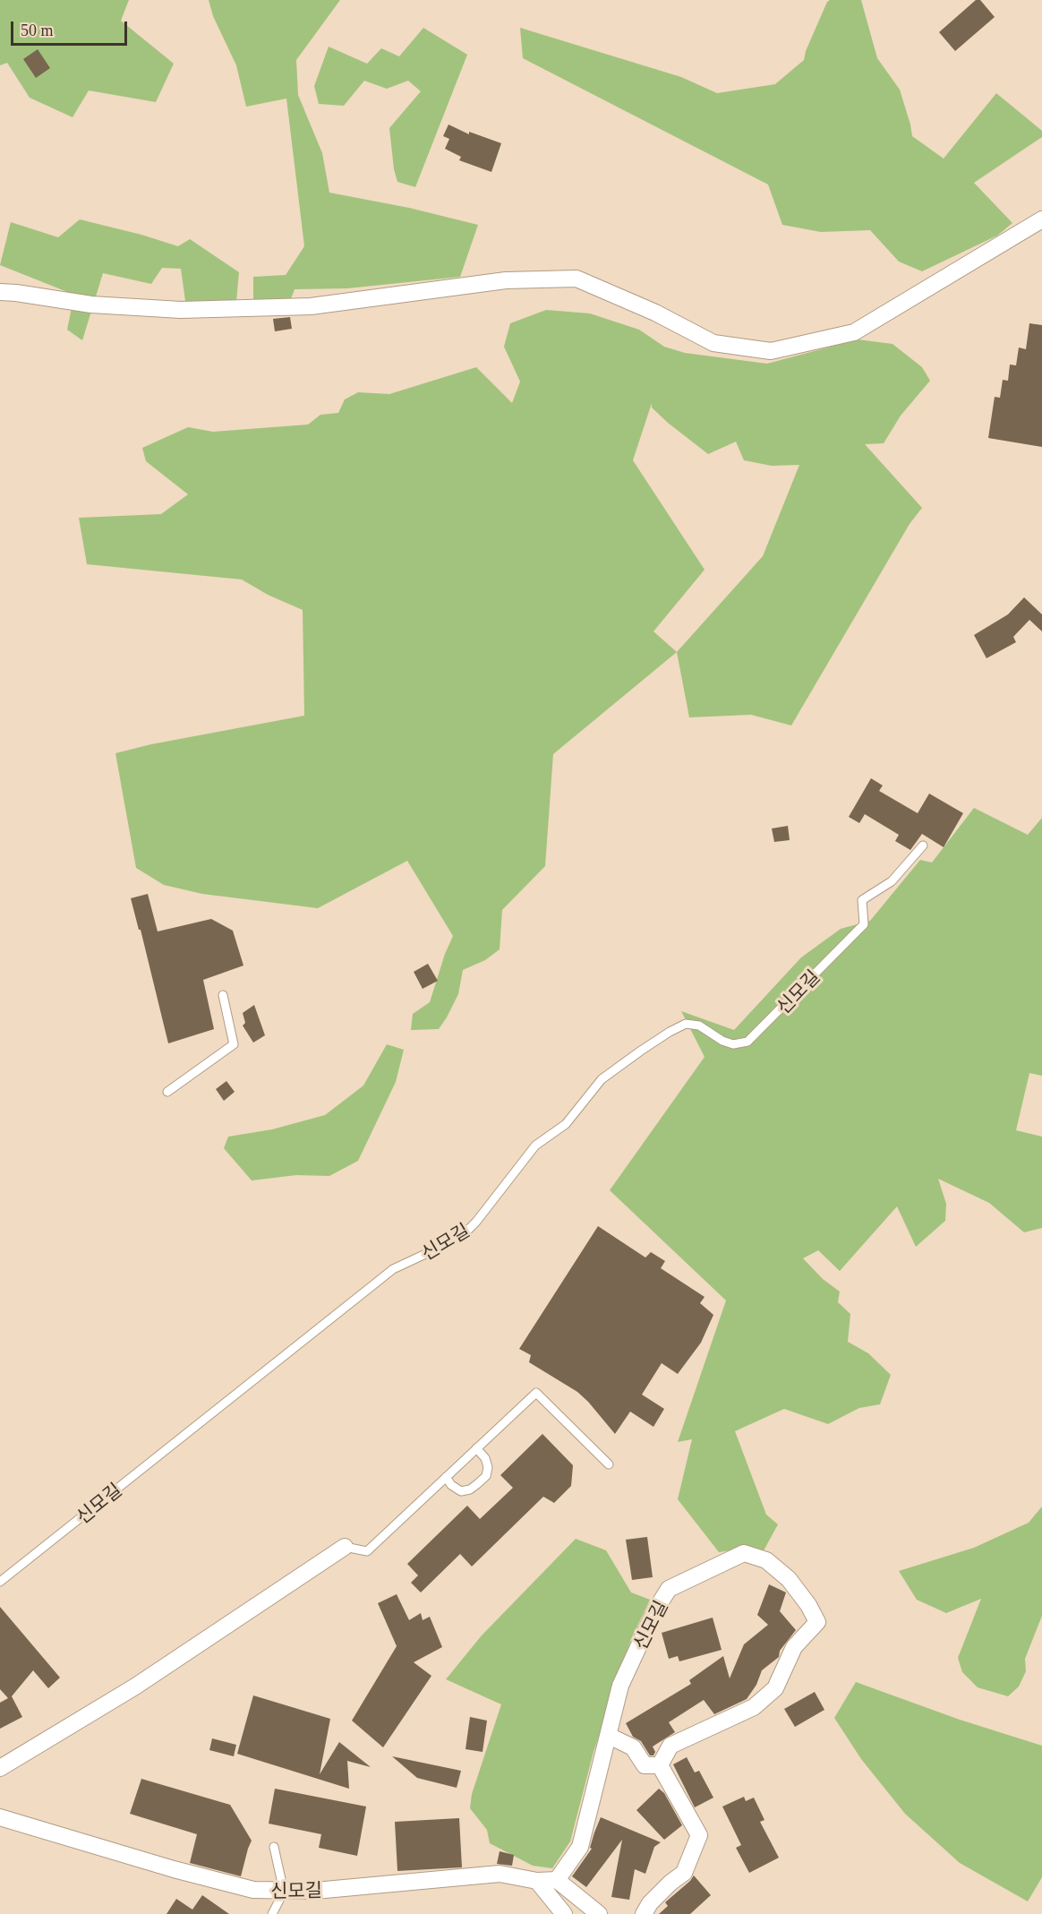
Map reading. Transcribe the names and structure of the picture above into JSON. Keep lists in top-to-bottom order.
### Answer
{
  "streets": {
    "street": ["신모길"]
  },
  "scale_bar": "50 m"
}
